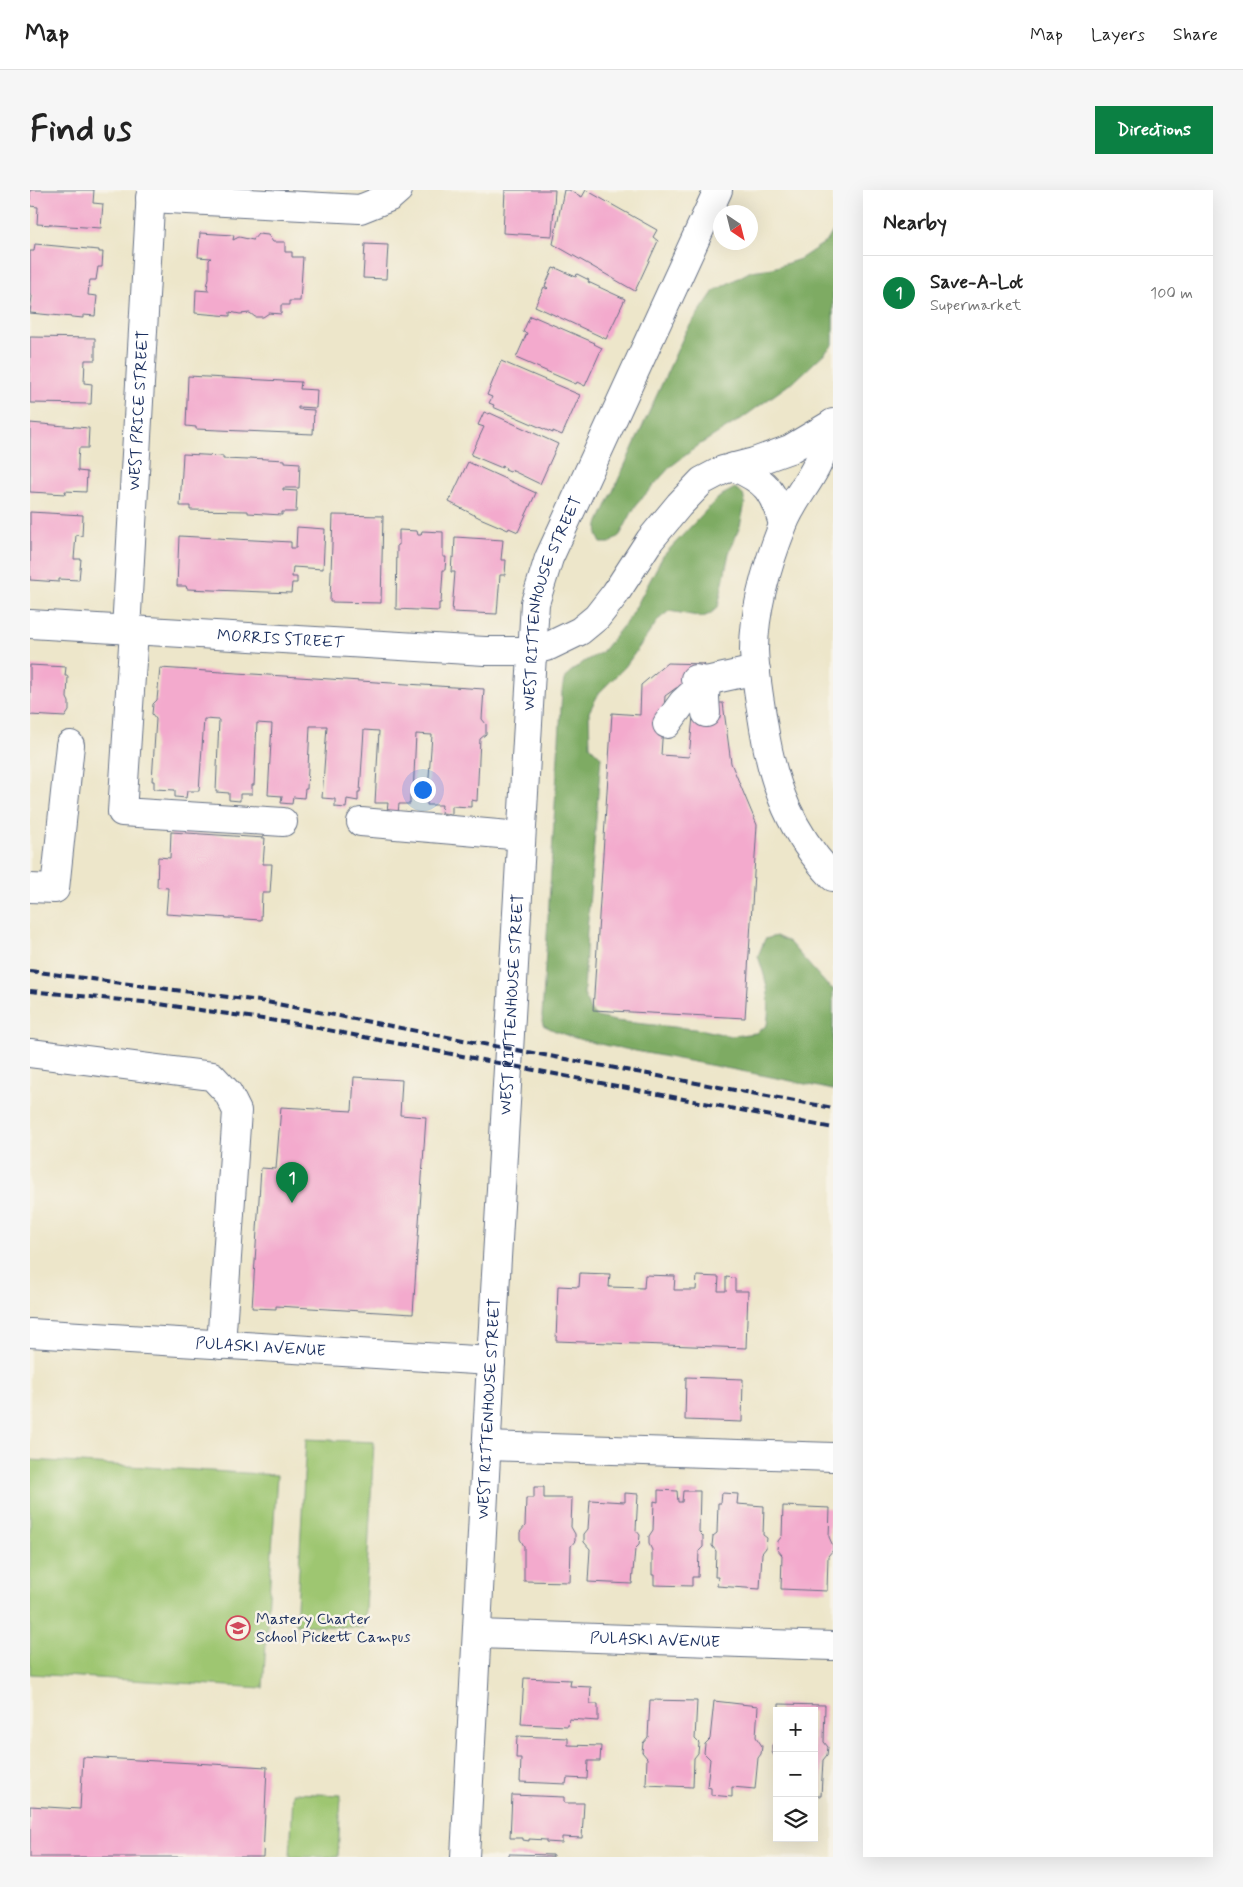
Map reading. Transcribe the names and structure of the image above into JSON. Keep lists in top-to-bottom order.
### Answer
{
  "streets": {
    "street": [
      "WEST PRICE STREET",
      "WEST RITTENHOUSE STREET",
      "MORRIS STREET",
      "PULASKI AVENUE"
    ]
  },
  "crossings": [
    ["WEST PRICE STREET", "MORRIS STREET"],
    ["WEST RITTENHOUSE STREET", "MORRIS STREET"],
    ["WEST RITTENHOUSE STREET", "PULASKI AVENUE"]
  ],
  "places": {
    "school or university": ["Mastery Charter School Pickett Campus"]
  },
  "north": "bottom right",
  "page": {
    "header": "Map",
    "nav": ["Map", "Layers", "Share"],
    "buttons": "Directions",
    "title": "Find us",
    "heading": "Nearby",
    "list": [
      {
        "mark": "1",
        "name": "Save-A-Lot",
        "note": "Supermarket",
        "value": "100 m"
      }
    ],
    "pins": "1",
    "map_buttons": ["+", "−"]
  }
}
